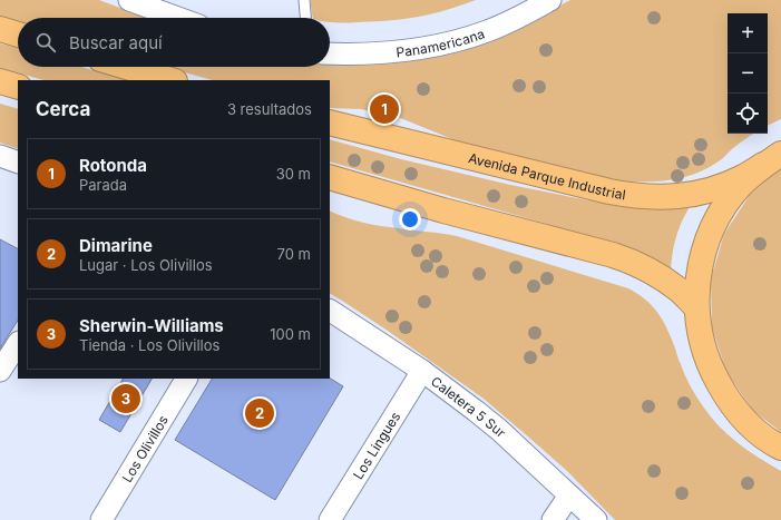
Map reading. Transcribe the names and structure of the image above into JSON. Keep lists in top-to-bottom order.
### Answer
{
  "streets": {
    "highway": ["Avenida Parque Industrial"],
    "street": [
      "Panamericana",
      "Caletera 5 Sur",
      "Los Lingues",
      "Los Olivillos"
    ]
  },
  "crossings": [
    ["Caletera 5 Sur", "Los Lingues"]
  ],
  "page": {
    "map_buttons": ["+", "−"],
    "search": "Buscar aquí",
    "heading": ["Cerca", "3 resultados"],
    "pins": ["1", "3", "2"],
    "list": [
      {
        "mark": "1",
        "name": "Rotonda",
        "note": "Parada",
        "value": "30 m"
      },
      {
        "mark": "2",
        "name": "Dimarine",
        "note": "Lugar · Los Olivillos",
        "value": "70 m"
      },
      {
        "mark": "3",
        "name": "Sherwin-Williams",
        "note": "Tienda · Los Olivillos",
        "value": "100 m"
      }
    ]
  }
}
